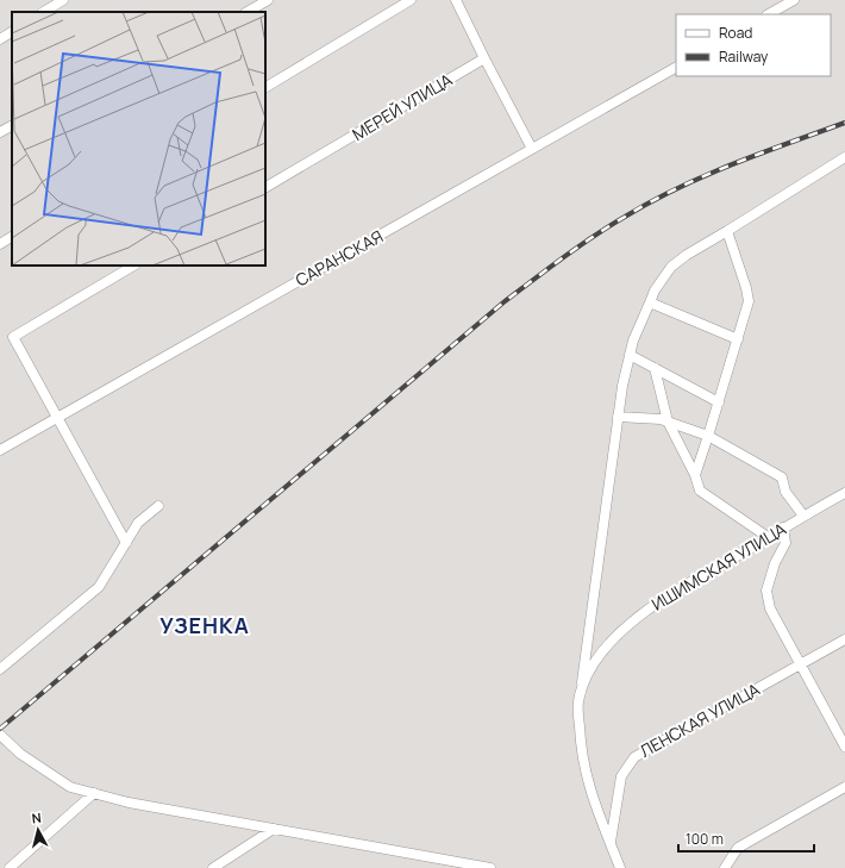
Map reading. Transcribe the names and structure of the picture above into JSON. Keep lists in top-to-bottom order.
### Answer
{
  "streets": {
    "street": [
      "МЕРЕЙ УЛИЦА",
      "САРАНСКАЯ",
      "ИШИМСКАЯ УЛИЦА",
      "ЛЕНСКАЯ УЛИЦА"
    ]
  },
  "crossings": [
    ["ИШИМСКАЯ УЛИЦА", "ЛЕНСКАЯ УЛИЦА"]
  ],
  "districts": ["УЗЕНКА"],
  "legend": ["Road", "Railway"],
  "scale_bar": "100 m",
  "north": "top"
}
